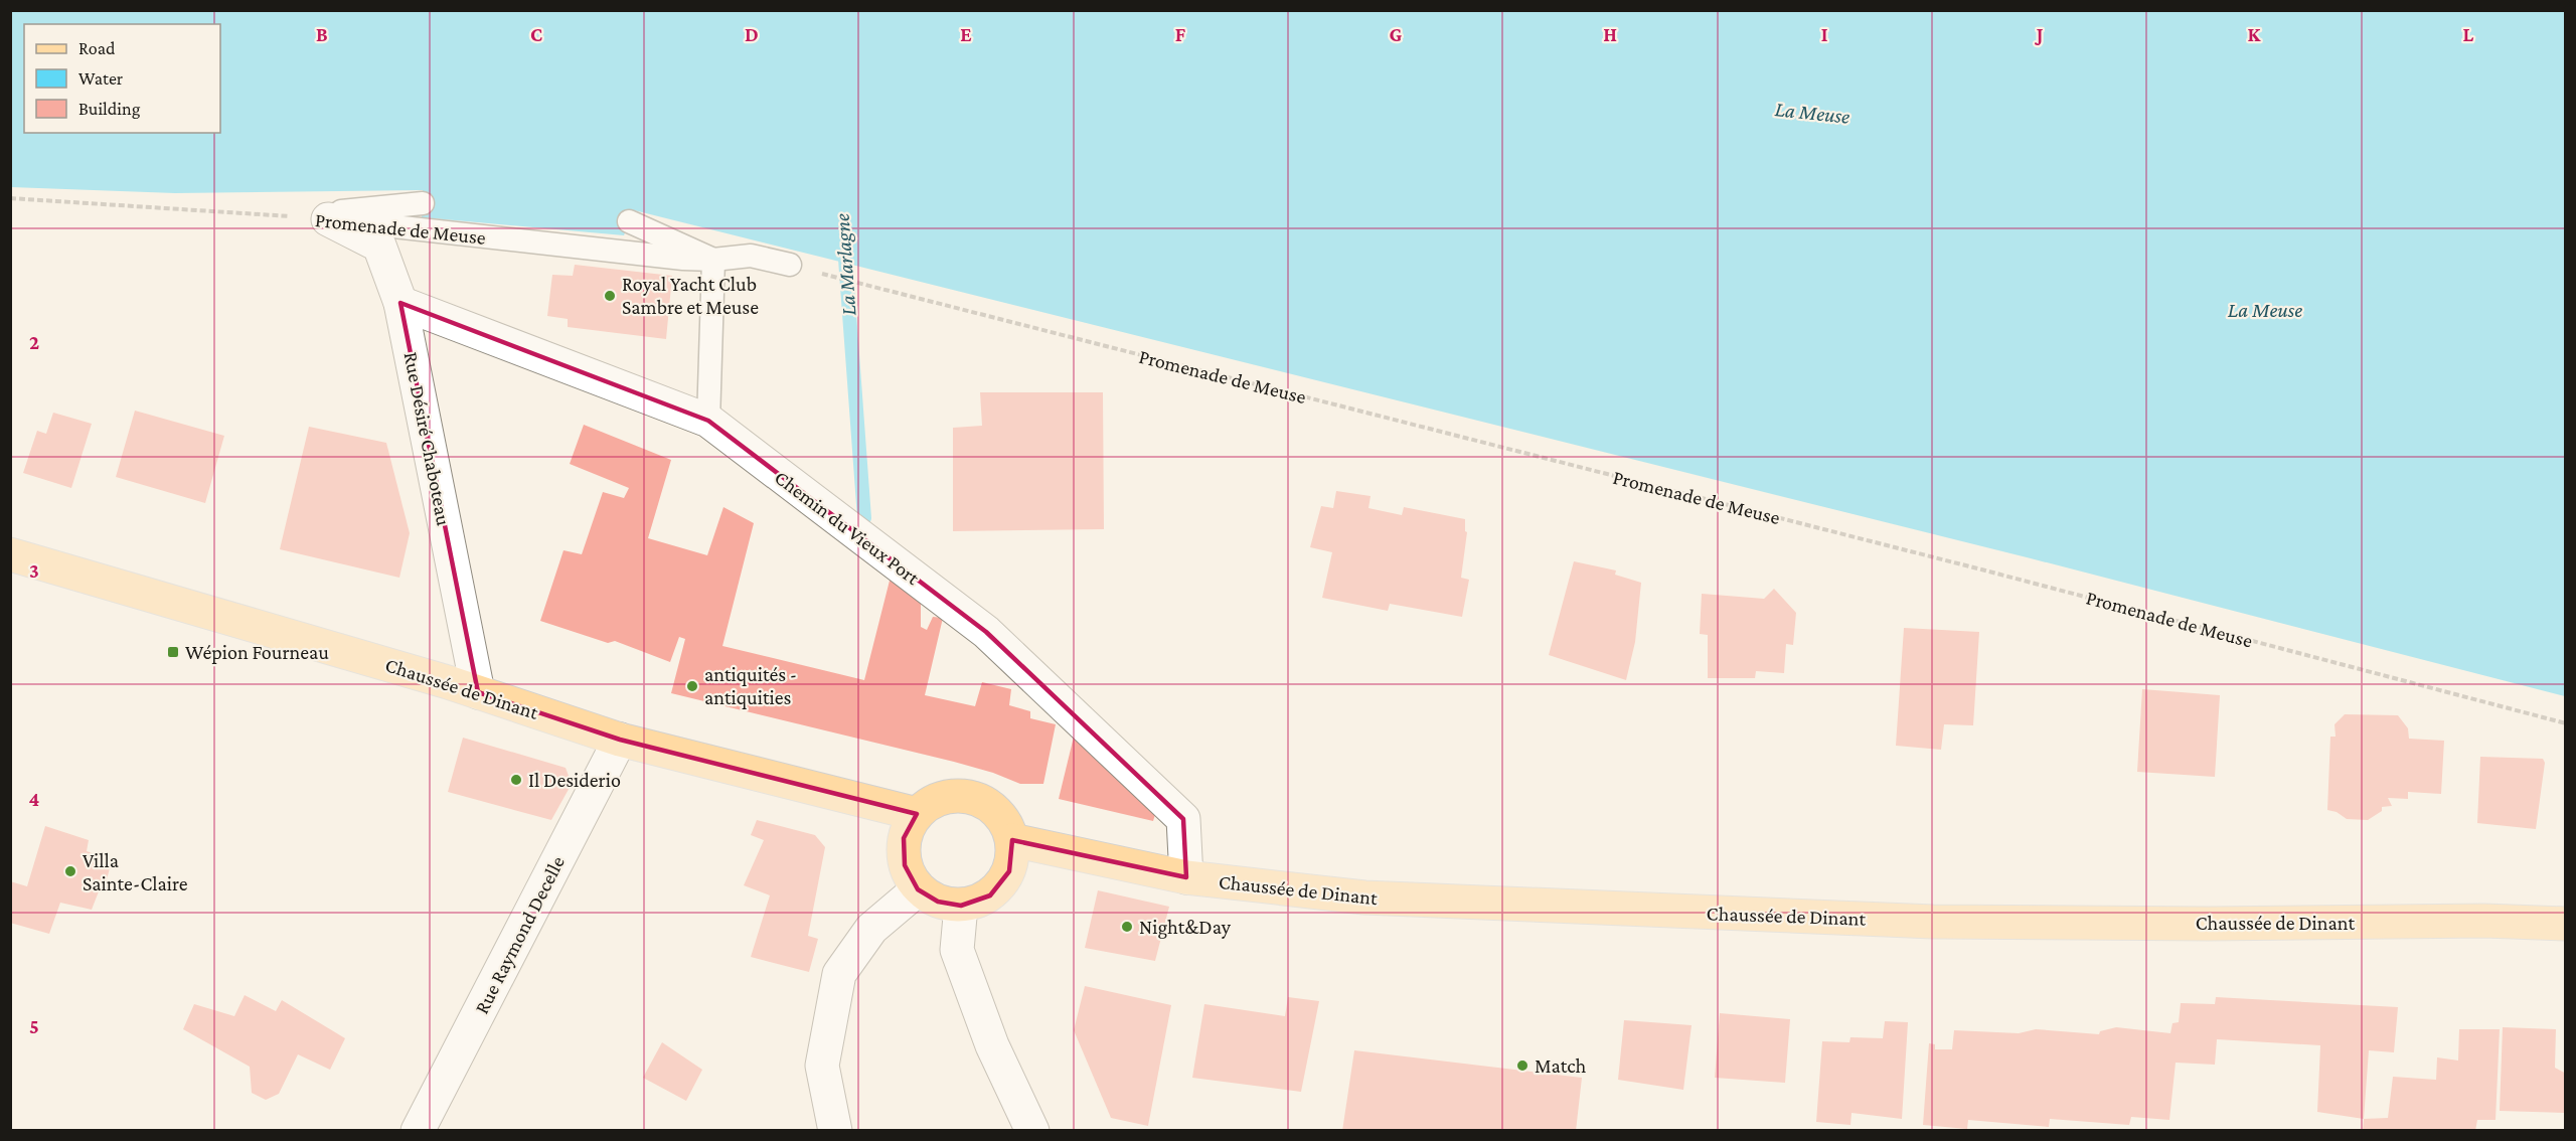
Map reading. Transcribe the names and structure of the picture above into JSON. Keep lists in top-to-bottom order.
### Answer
{
  "streets": {
    "main road": ["Chaussée de Dinant"],
    "street": ["Rue Désiré Chaboteau", "Chemin du Vieux Port", "Rue Raymond Decelle"],
    "lane": ["Promenade de Meuse"]
  },
  "crossings": [
    ["Promenade de Meuse", "Rue Désiré Chaboteau"],
    ["Rue Désiré Chaboteau", "Chemin du Vieux Port"],
    ["Rue Désiré Chaboteau", "Chaussée de Dinant"],
    ["Chemin du Vieux Port", "Chaussée de Dinant"],
    ["Chaussée de Dinant", "Rue Raymond Decelle"]
  ],
  "water": ["La Meuse", "La Marlagne"],
  "places": {
    "other": [
      "Royal Yacht Club Sambre et Meuse",
      "antiquités - antiquities",
      "Il Desiderio",
      "Villa Sainte-Claire",
      "Night&Day",
      "Match"
    ],
    "transit": ["Wépion Fourneau"]
  },
  "legend": ["Road", "Water", "Building"],
  "grid": {
    "columns": [
      "B",
      "C",
      "D",
      "E",
      "F",
      "G",
      "H",
      "I",
      "J",
      "K",
      "L"
    ],
    "rows": [
      "2",
      "3",
      "4",
      "5"
    ]
  }
}
